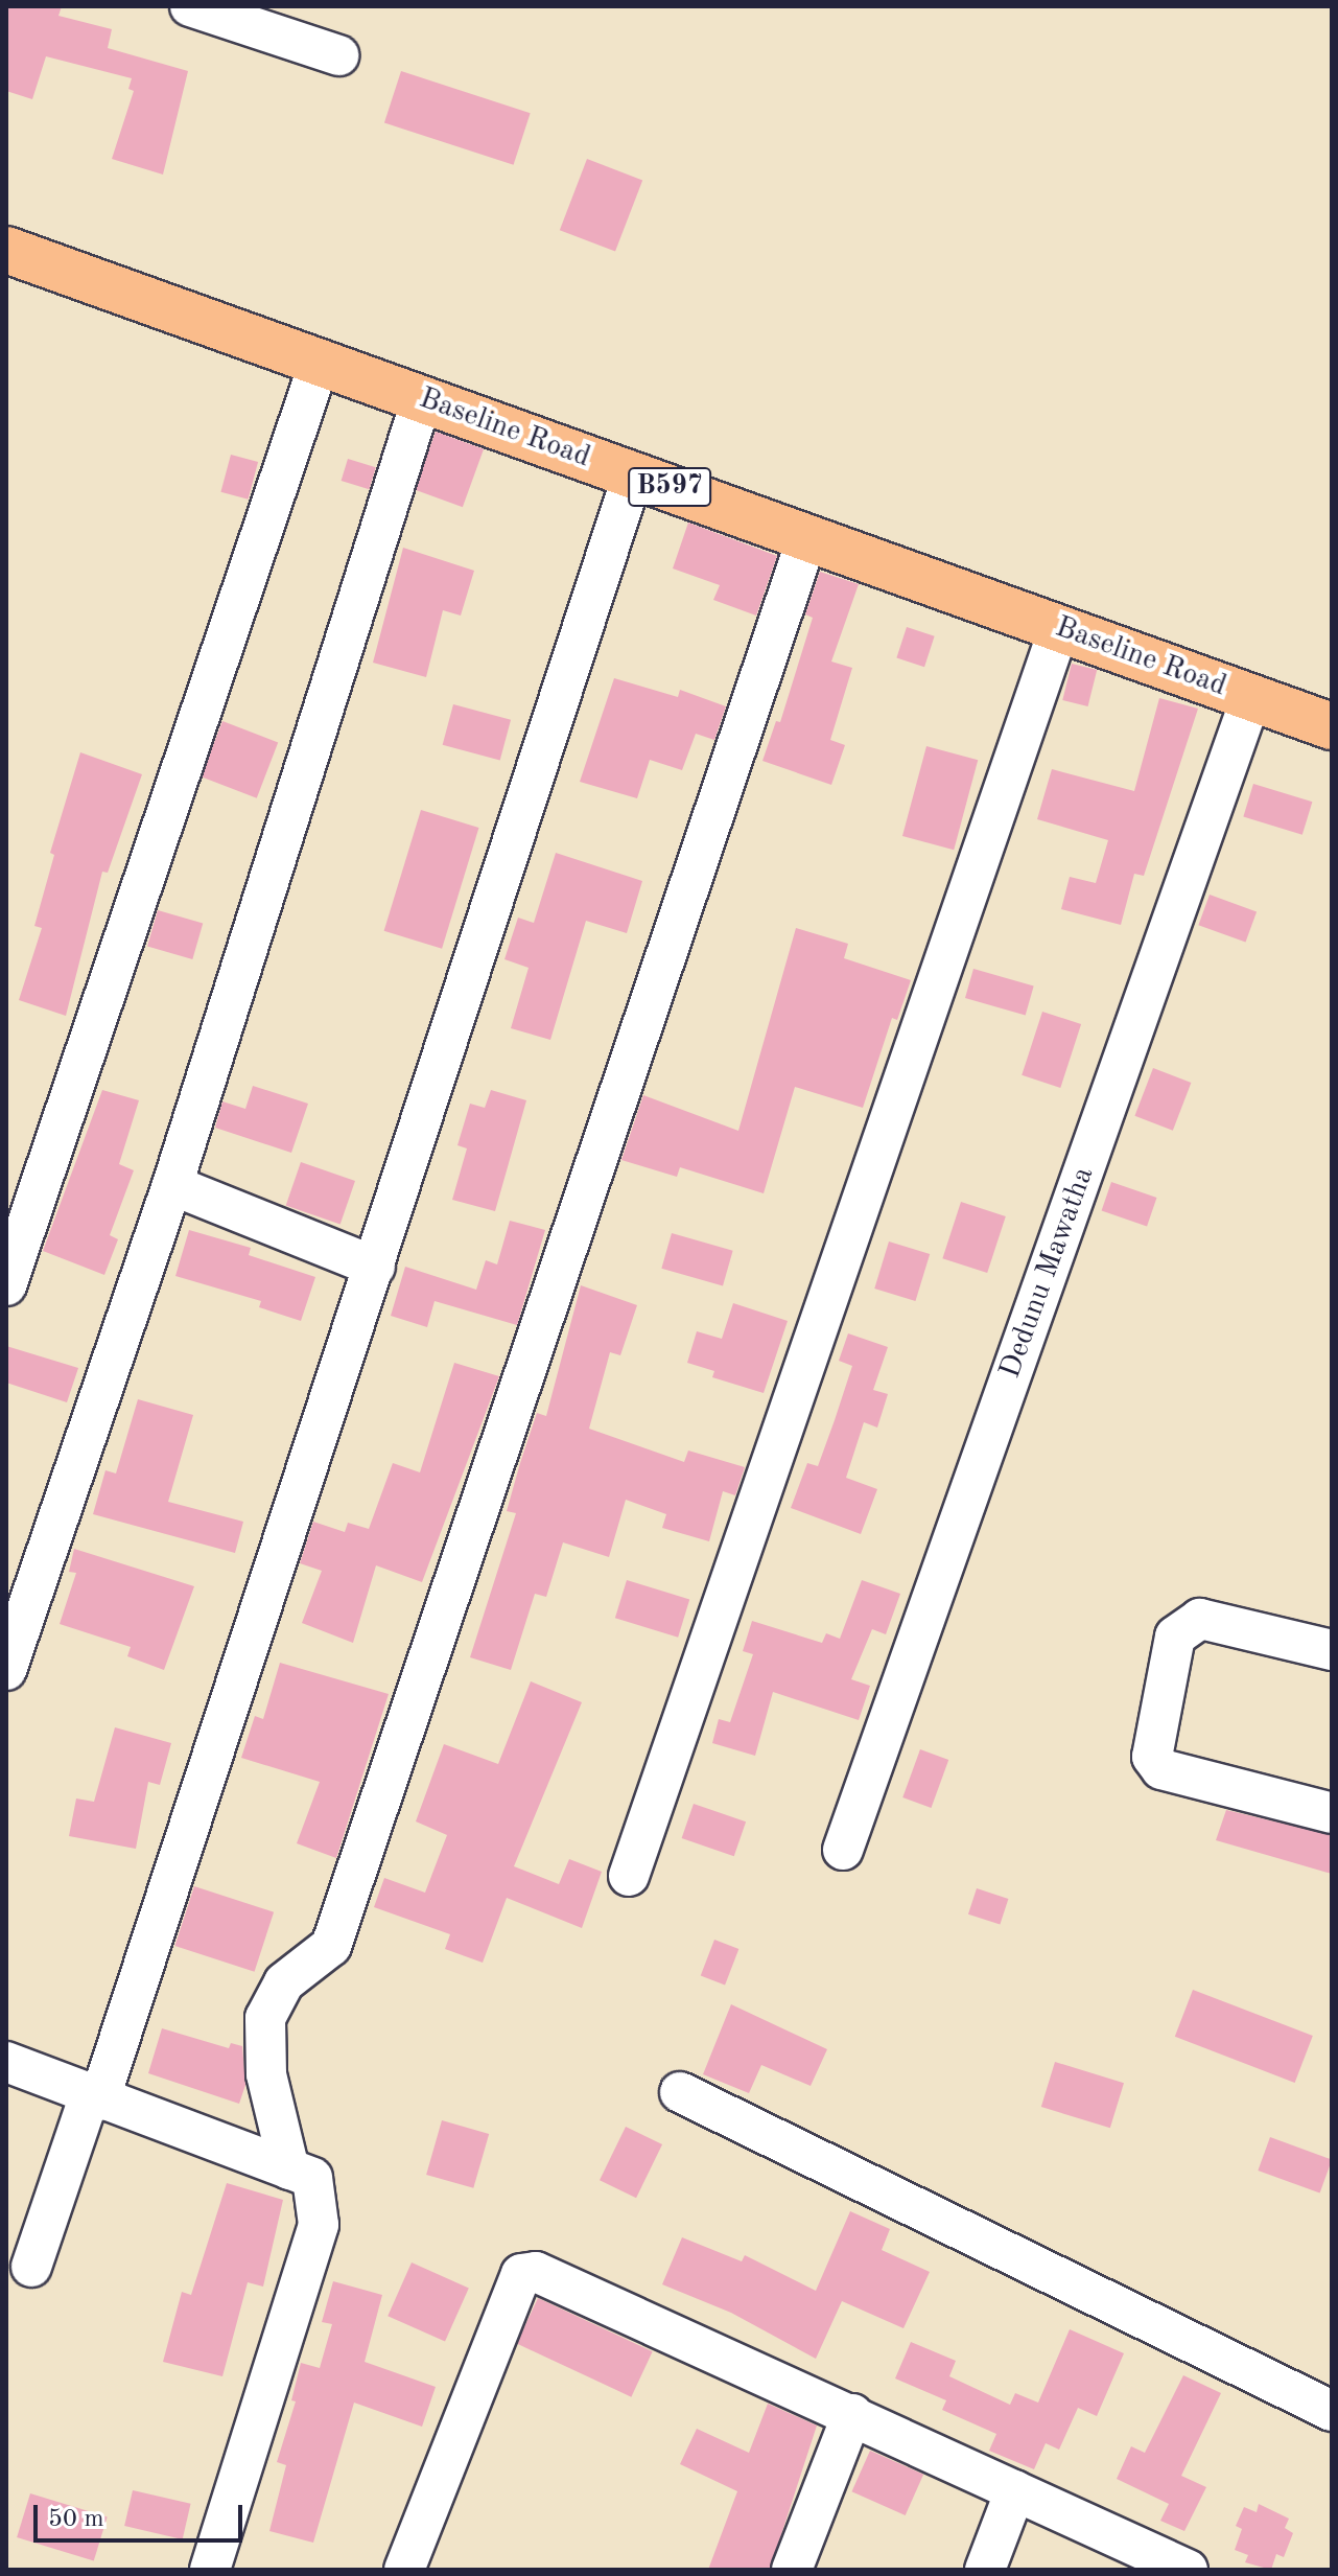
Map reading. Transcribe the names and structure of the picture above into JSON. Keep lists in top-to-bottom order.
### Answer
{
  "streets": {
    "main road": ["Baseline Road", "B597"],
    "street": ["Dedunu Mawatha"]
  },
  "crossings": [
    ["Baseline Road", "Dedunu Mawatha"]
  ],
  "scale_bar": "50 m"
}
